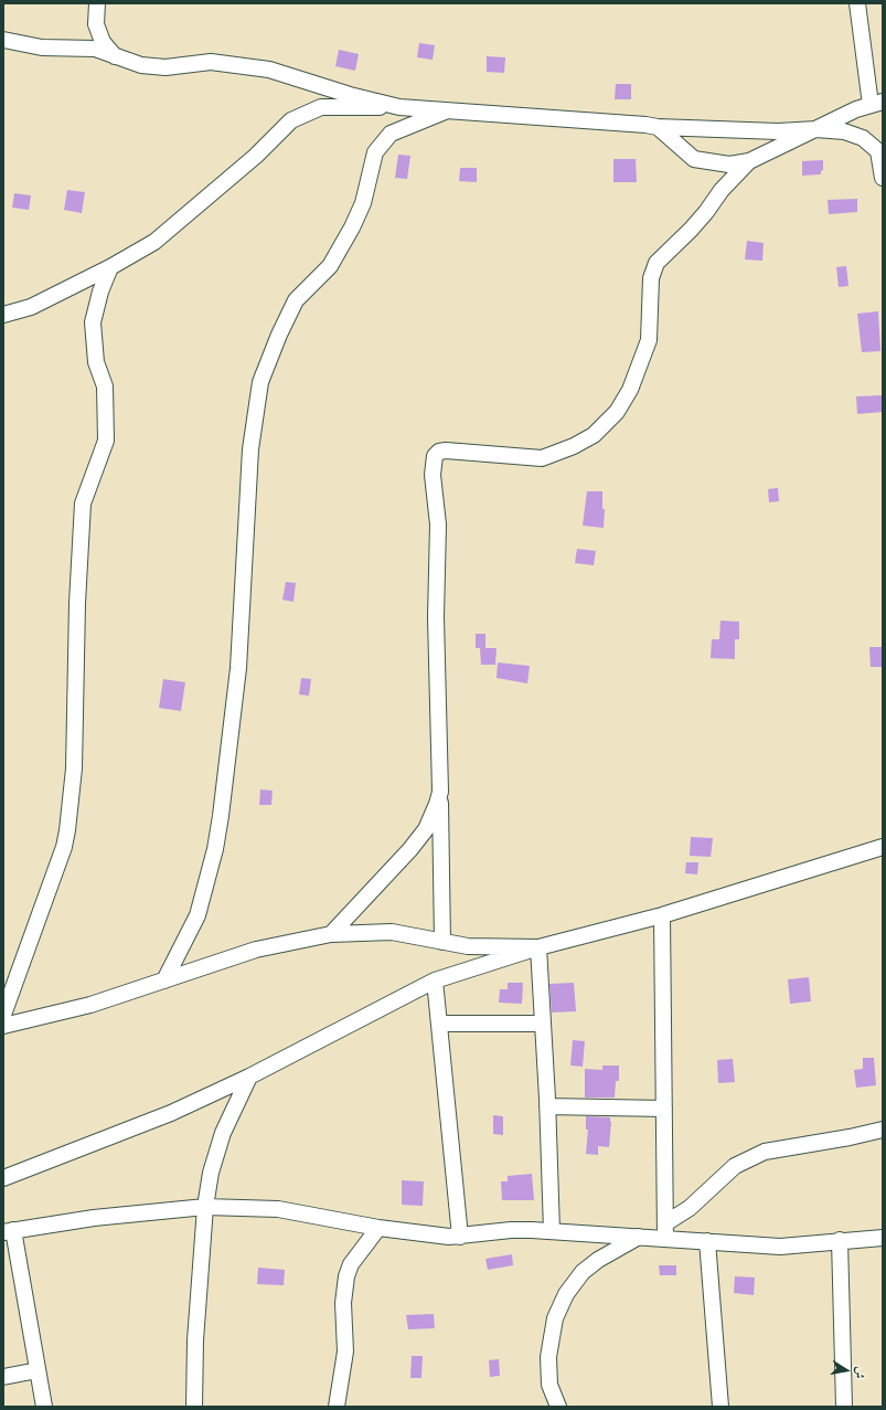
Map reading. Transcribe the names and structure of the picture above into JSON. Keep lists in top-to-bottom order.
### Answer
{
  "north": "right"
}
